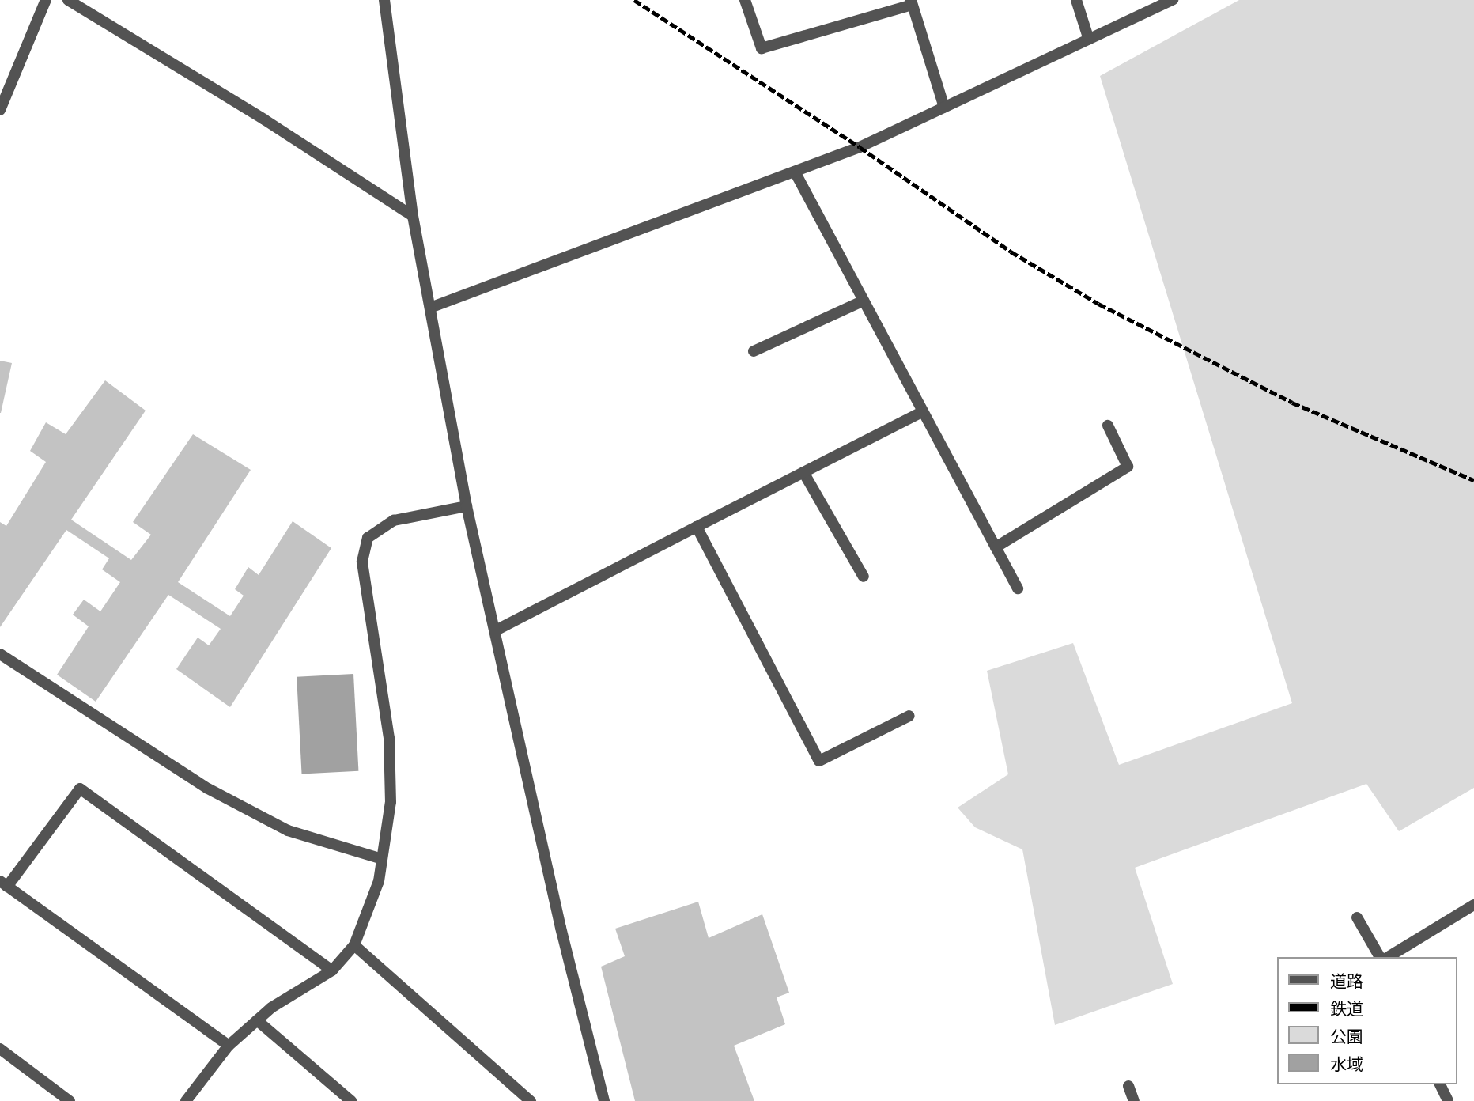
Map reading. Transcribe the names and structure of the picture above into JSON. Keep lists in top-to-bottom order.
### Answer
{
  "legend": [
    "道路",
    "鉄道",
    "公園",
    "水域"
  ]
}
